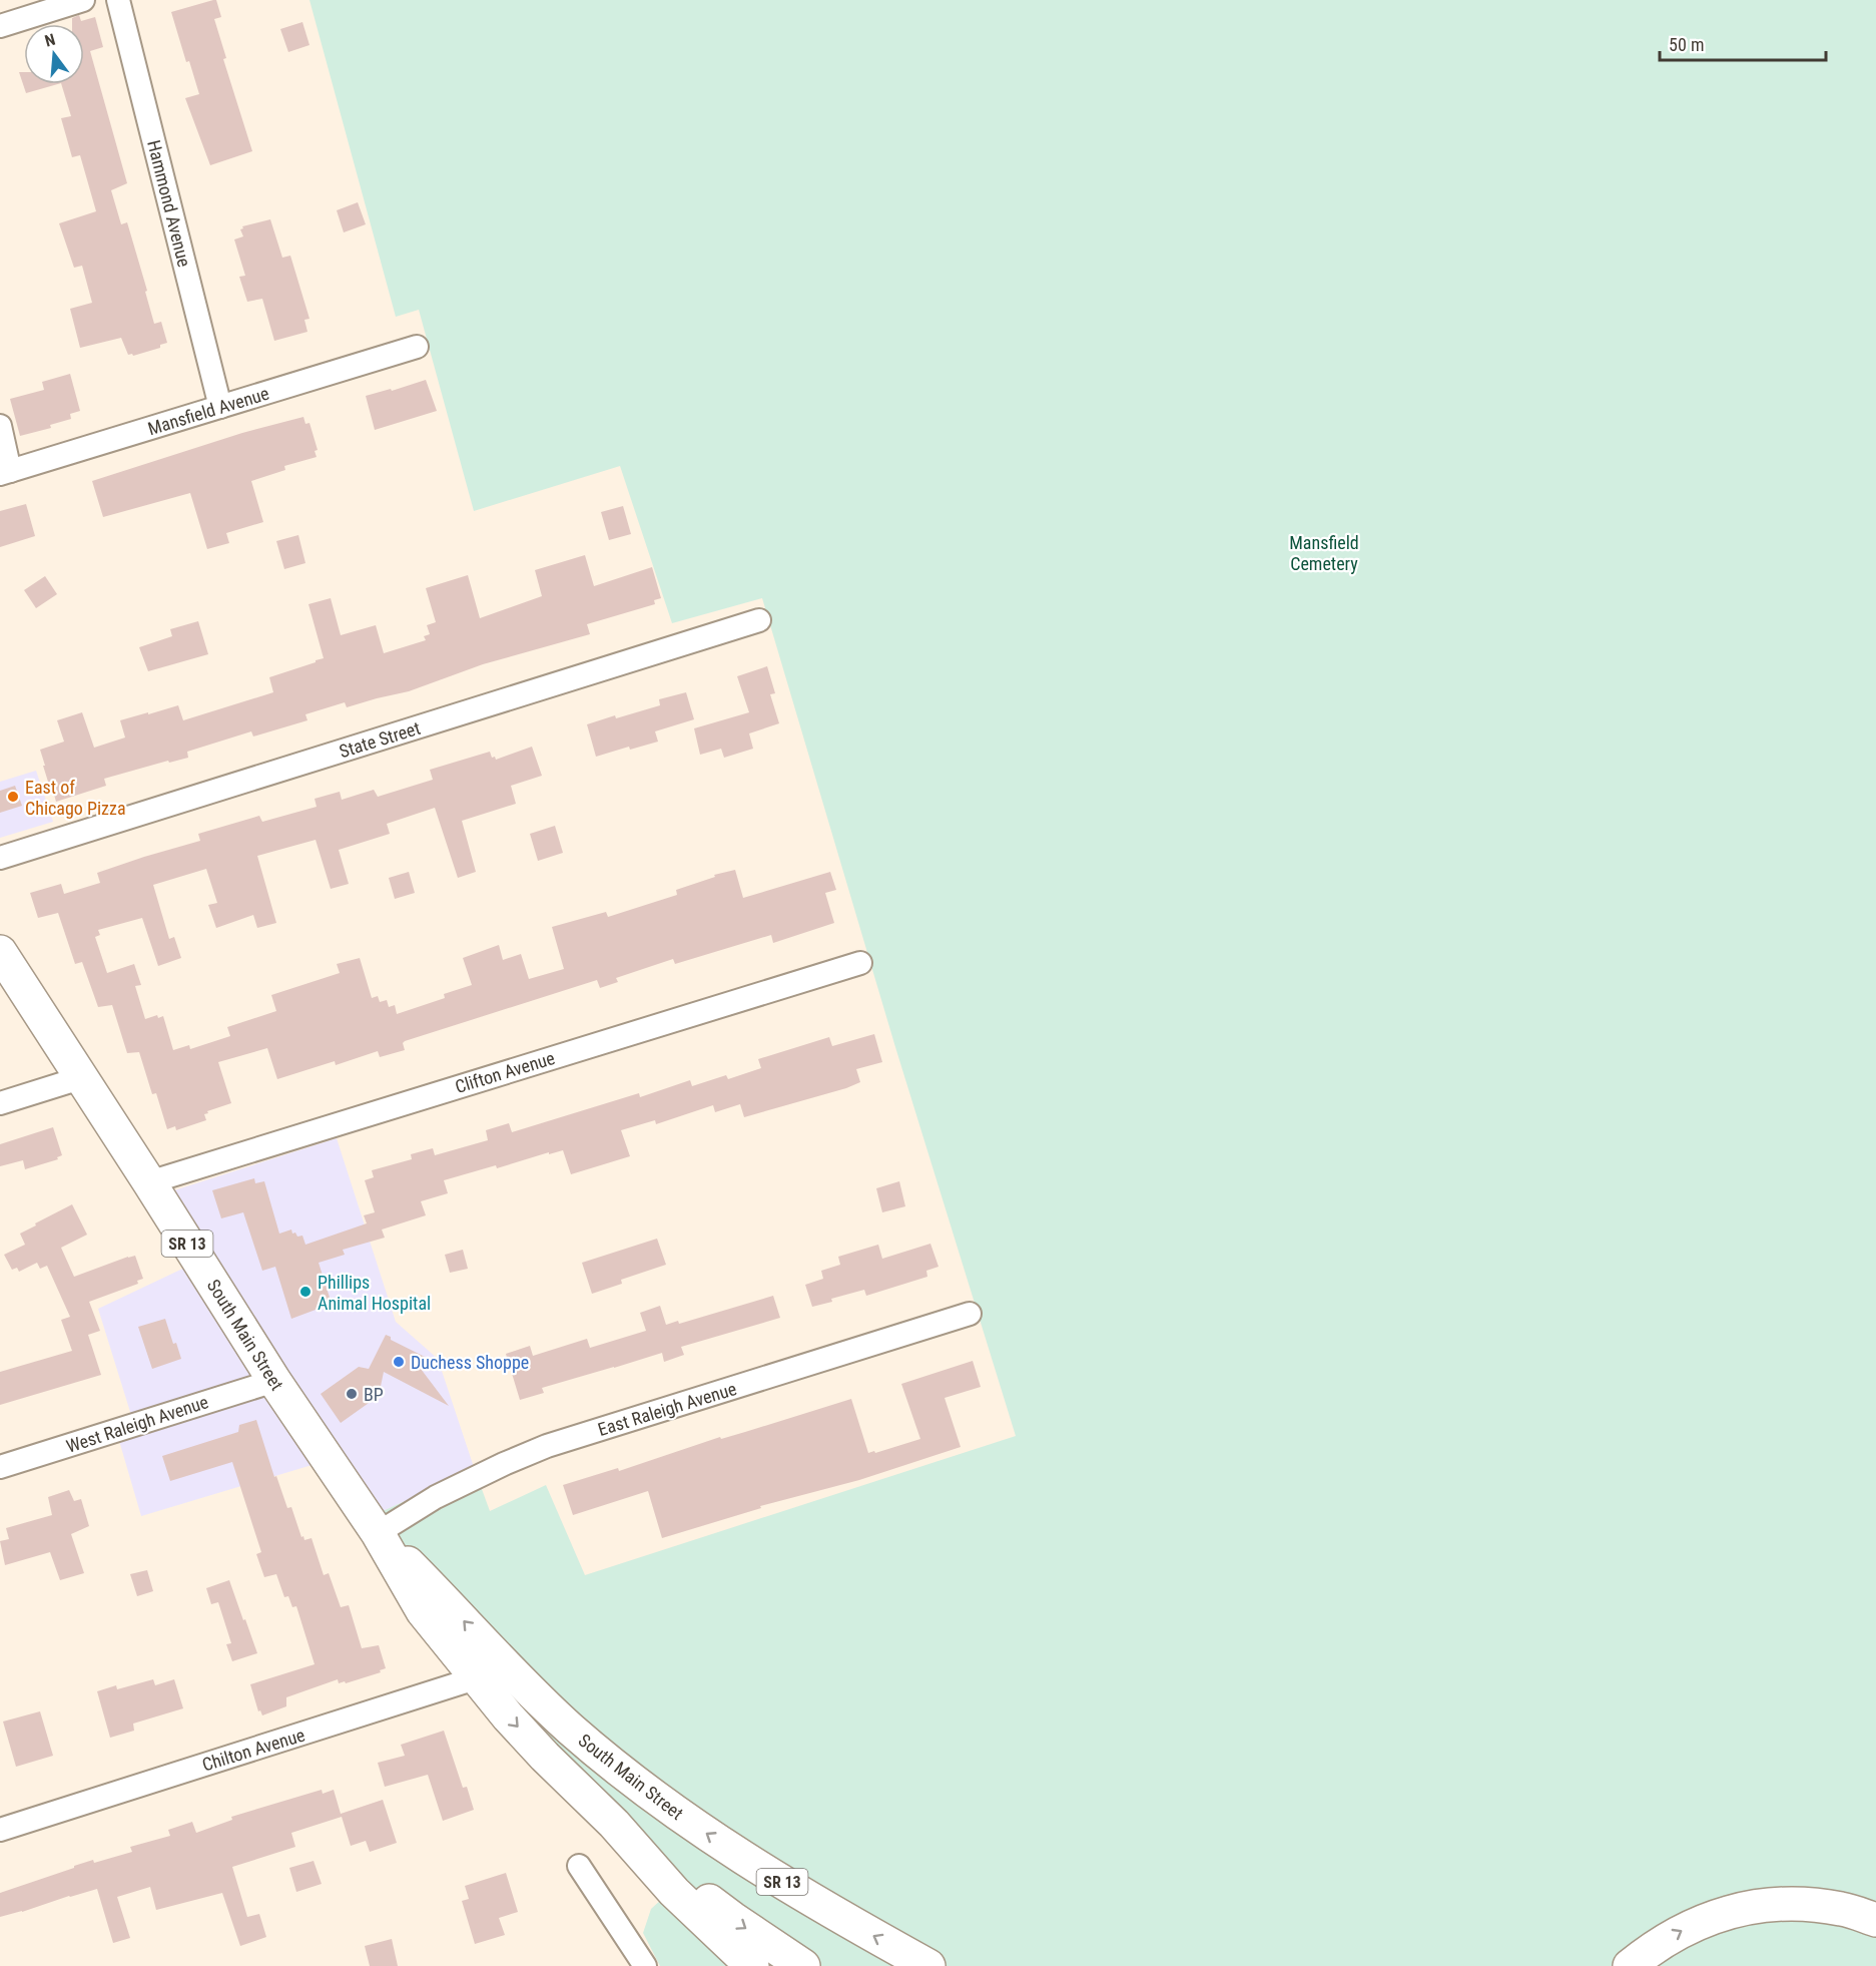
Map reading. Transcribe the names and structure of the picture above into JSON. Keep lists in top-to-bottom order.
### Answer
{
  "streets": {
    "highway": ["SR 13", "South Main Street"],
    "street": [
      "Hammond Avenue",
      "Mansfield Avenue",
      "State Street",
      "Clifton Avenue",
      "East Raleigh Avenue",
      "West Raleigh Avenue",
      "Chilton Avenue"
    ]
  },
  "crossings": [
    ["Hammond Avenue", "Mansfield Avenue"],
    ["Clifton Avenue", "South Main Street"],
    ["SR 13", "South Main Street"],
    ["South Main Street", "East Raleigh Avenue"],
    ["South Main Street", "West Raleigh Avenue"],
    ["South Main Street", "Chilton Avenue"]
  ],
  "parks": ["Mansfield Cemetery"],
  "places": [
    "East of Chicago Pizza",
    "Phillips Animal Hospital",
    "Duchess Shoppe",
    "BP"
  ],
  "scale_bar": "50 m",
  "north": "top"
}
